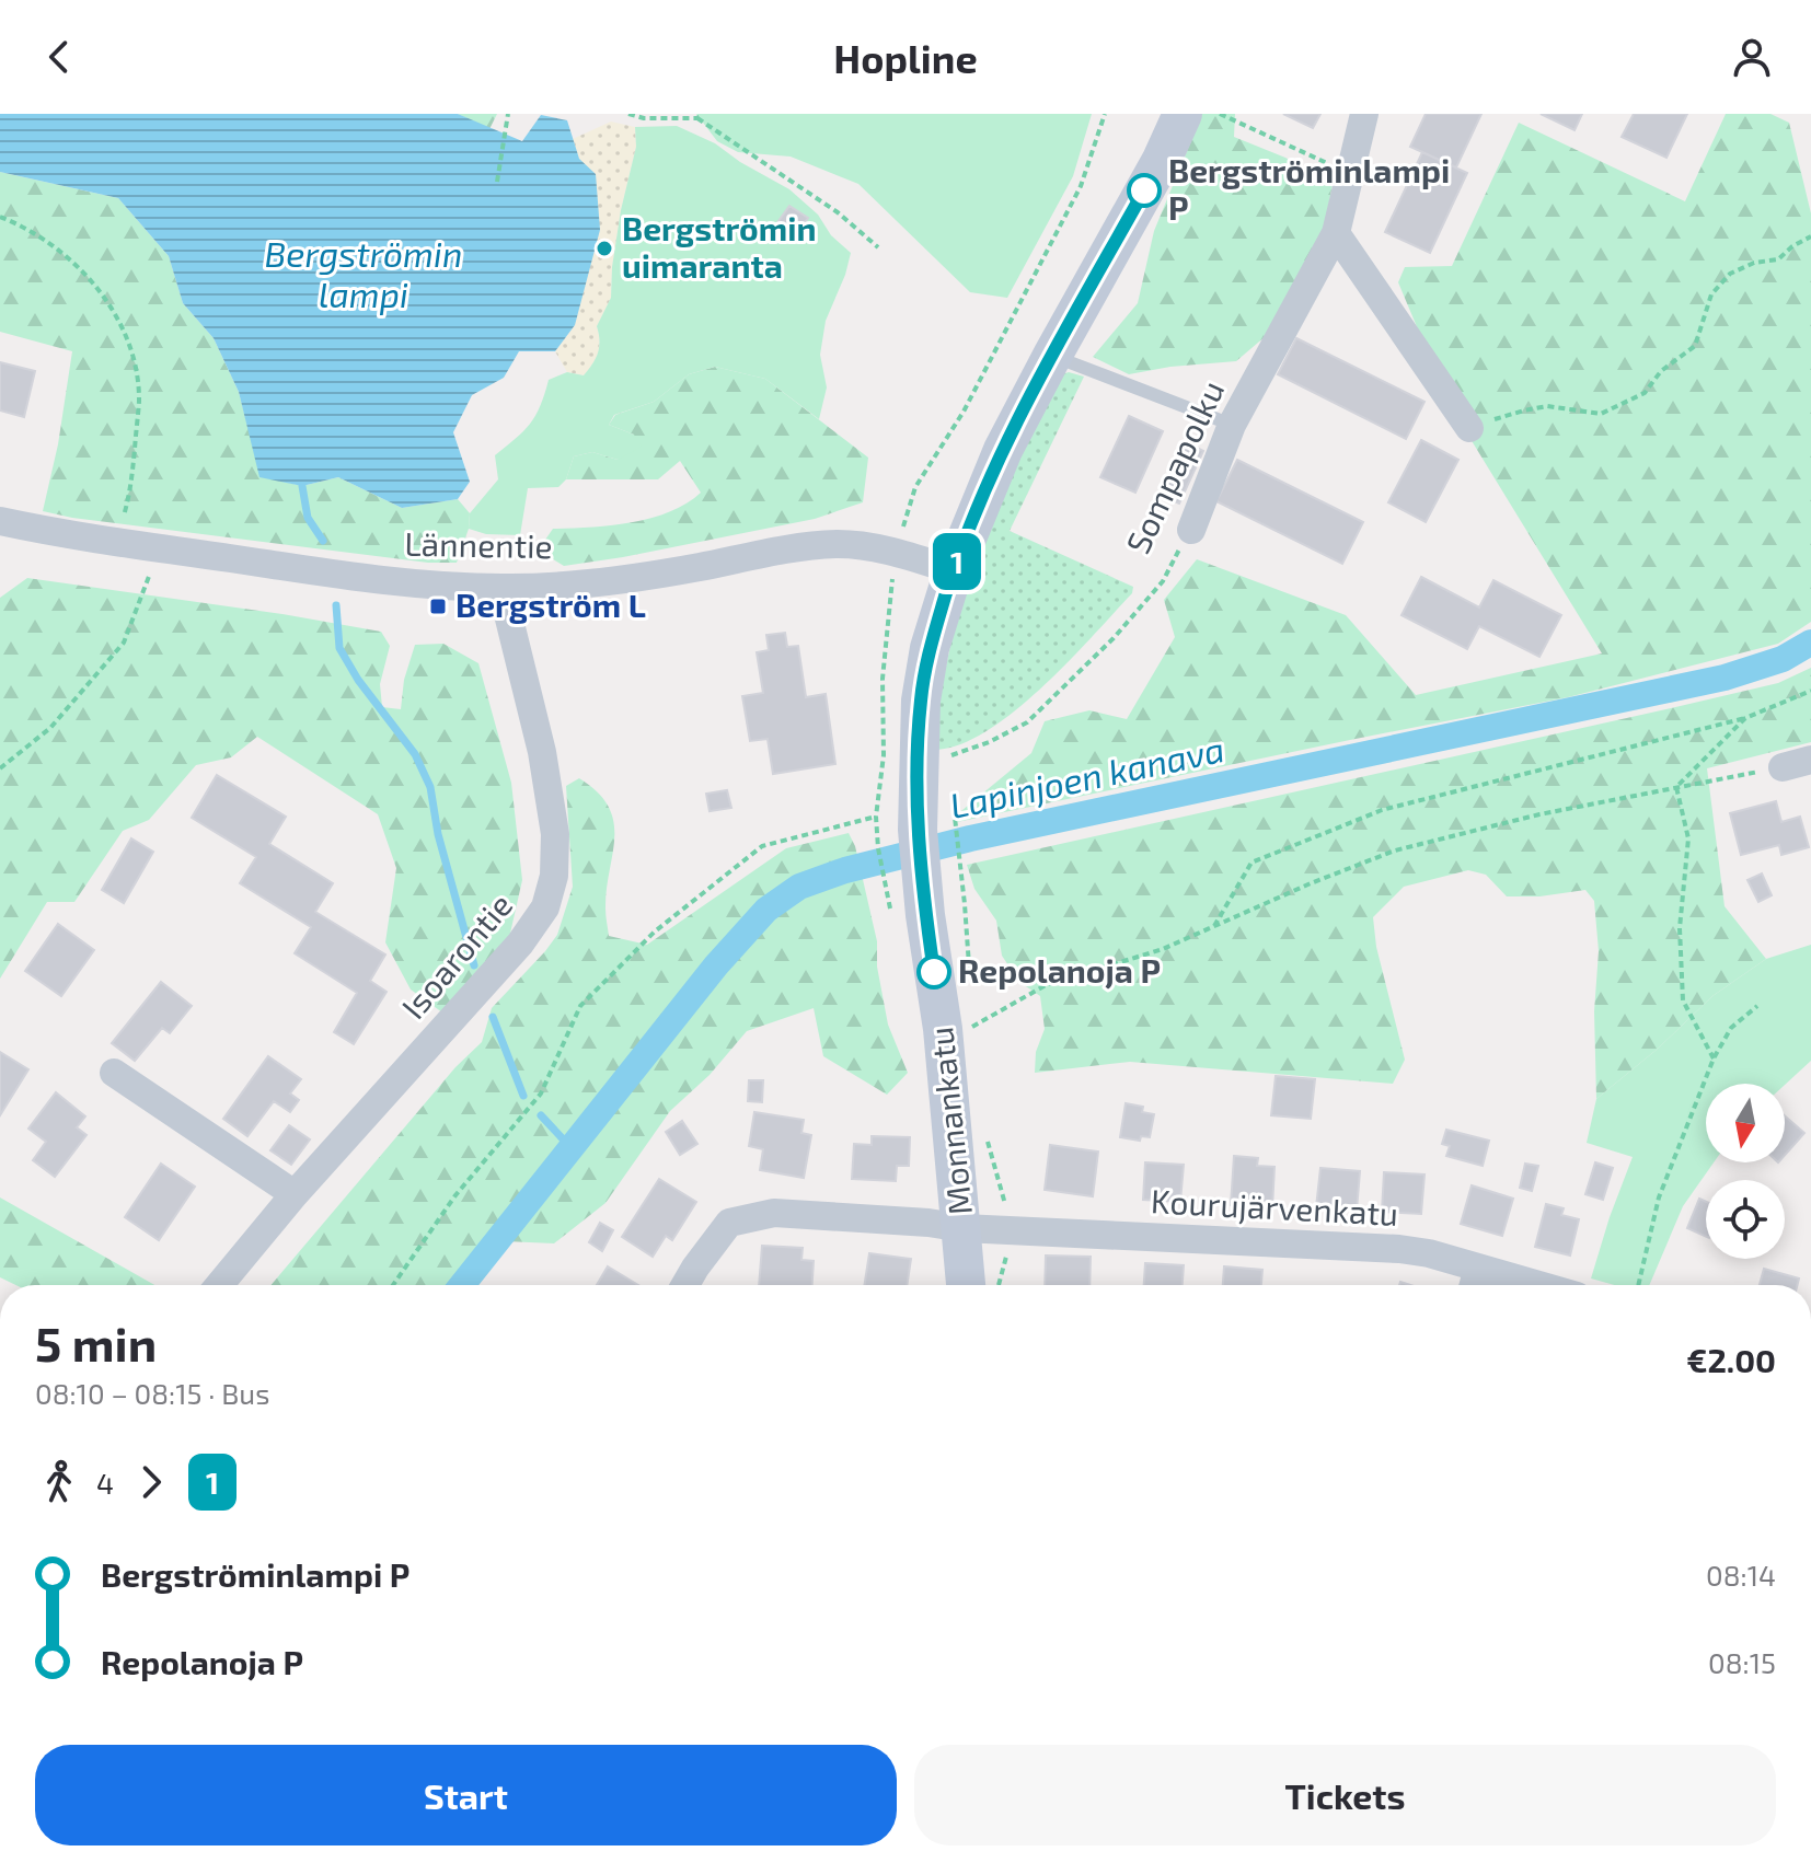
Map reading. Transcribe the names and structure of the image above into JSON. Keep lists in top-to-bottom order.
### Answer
{
  "streets": {
    "main road": ["Monnankatu"],
    "street": [
      "Sompapolku",
      "Lännentie",
      "Isoarontie",
      "Kourujärvenkatu"
    ]
  },
  "crossings": [
    ["Sompapolku", "Monnankatu"],
    ["Lännentie", "Isoarontie"],
    ["Lännentie", "Monnankatu"],
    ["Monnankatu", "Kourujärvenkatu"]
  ],
  "water": ["Bergströmin lampi", "Lapinjoen kanava"],
  "places": {
    "other": ["Bergströminlampi P", "Bergströmin uimaranta", "Repolanoja P"],
    "transit": ["Bergström L"]
  },
  "lines": ["bus line 1"],
  "north": "bottom",
  "page": {
    "header": "Hopline",
    "on_map": "1",
    "heading": ["5 min", "08:10 – 08:15 · Bus", "€2.00"],
    "legs": ["4", "1"],
    "list": [
      {
        "name": "Bergströminlampi P",
        "value": "08:14"
      },
      {
        "name": "Repolanoja P",
        "value": "08:15"
      }
    ],
    "buttons": ["Start", "Tickets"]
  }
}
